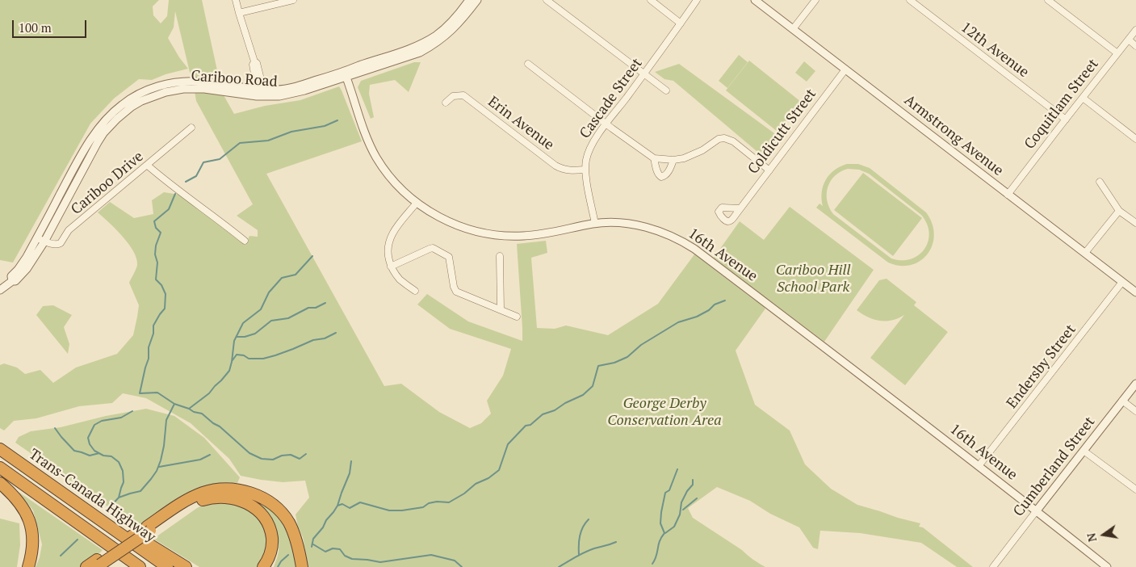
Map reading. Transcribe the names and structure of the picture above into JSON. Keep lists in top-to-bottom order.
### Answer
{
  "streets": {
    "highway": ["Trans-Canada Highway"],
    "street": [
      "12th Avenue",
      "Cariboo Road",
      "Cascade Street",
      "Coquitlam Street",
      "Erin Avenue",
      "Coldicutt Street",
      "Armstrong Avenue",
      "Cariboo Drive",
      "16th Avenue",
      "Endersby Street",
      "Cumberland Street"
    ]
  },
  "crossings": [
    ["12th Avenue", "Coquitlam Street"],
    ["Cariboo Road", "Cariboo Drive"],
    ["Cariboo Road", "16th Avenue"],
    ["Cascade Street", "Erin Avenue"],
    ["Cascade Street", "16th Avenue"],
    ["Coquitlam Street", "Armstrong Avenue"],
    ["Coldicutt Street", "Armstrong Avenue"],
    ["Armstrong Avenue", "Endersby Street"],
    ["16th Avenue", "Endersby Street"],
    ["16th Avenue", "Cumberland Street"]
  ],
  "parks": ["Cariboo Hill School Park", "George Derby Conservation Area"],
  "scale_bar": "100 m",
  "north": "left"
}
